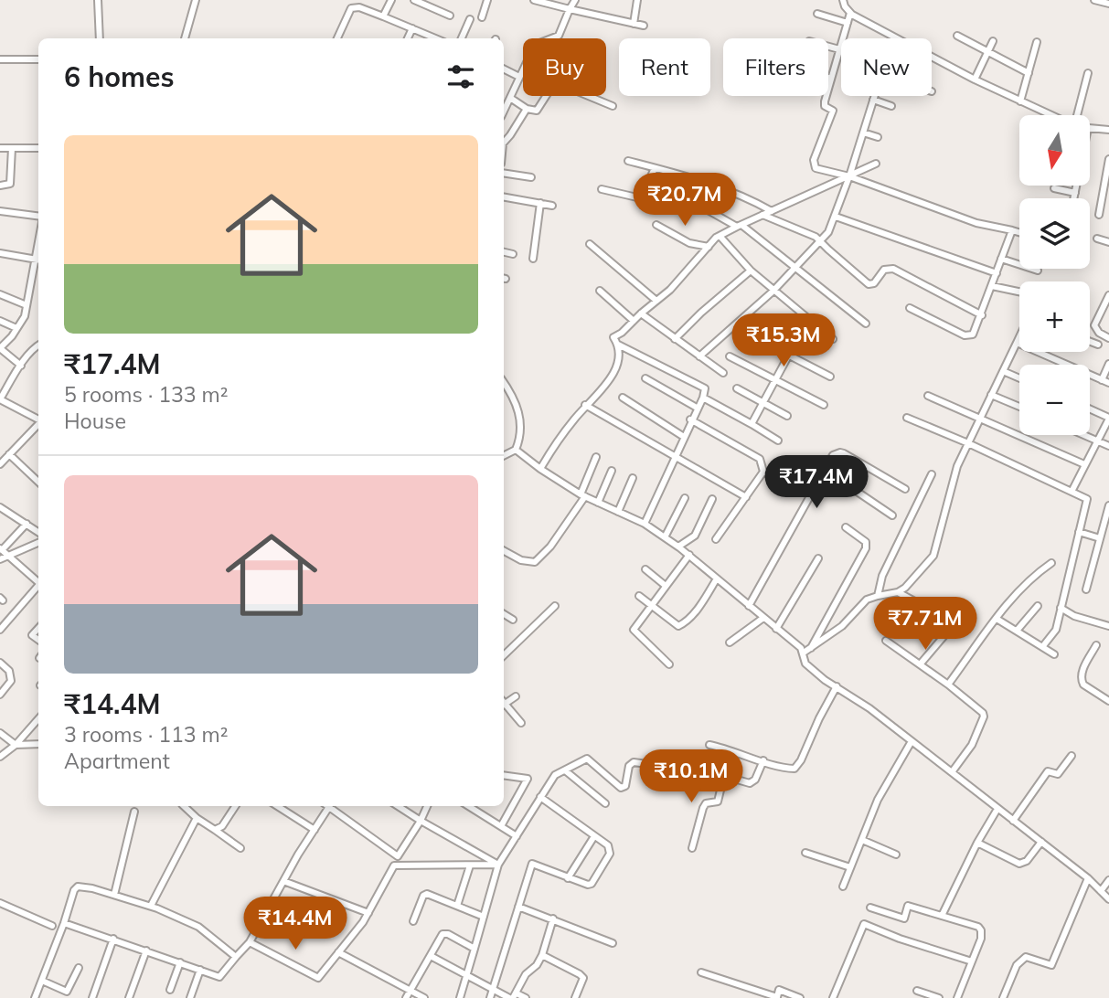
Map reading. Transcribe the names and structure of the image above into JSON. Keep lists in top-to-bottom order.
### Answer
{
  "north": "bottom",
  "page": {
    "chip": [
      "Buy",
      "Rent",
      "Filters",
      "New"
    ],
    "heading": "6 homes",
    "map_buttons": ["+", "−"],
    "list": [
      {
        "name": "₹17.4M",
        "note": "5 rooms · 133 m² · House"
      },
      {
        "name": "₹14.4M",
        "note": "3 rooms · 113 m² · Apartment"
      }
    ],
    "price": [
      "₹20.7M",
      "₹15.3M",
      "₹17.4M",
      "₹7.71M",
      "₹10.1M",
      "₹14.4M"
    ]
  }
}
